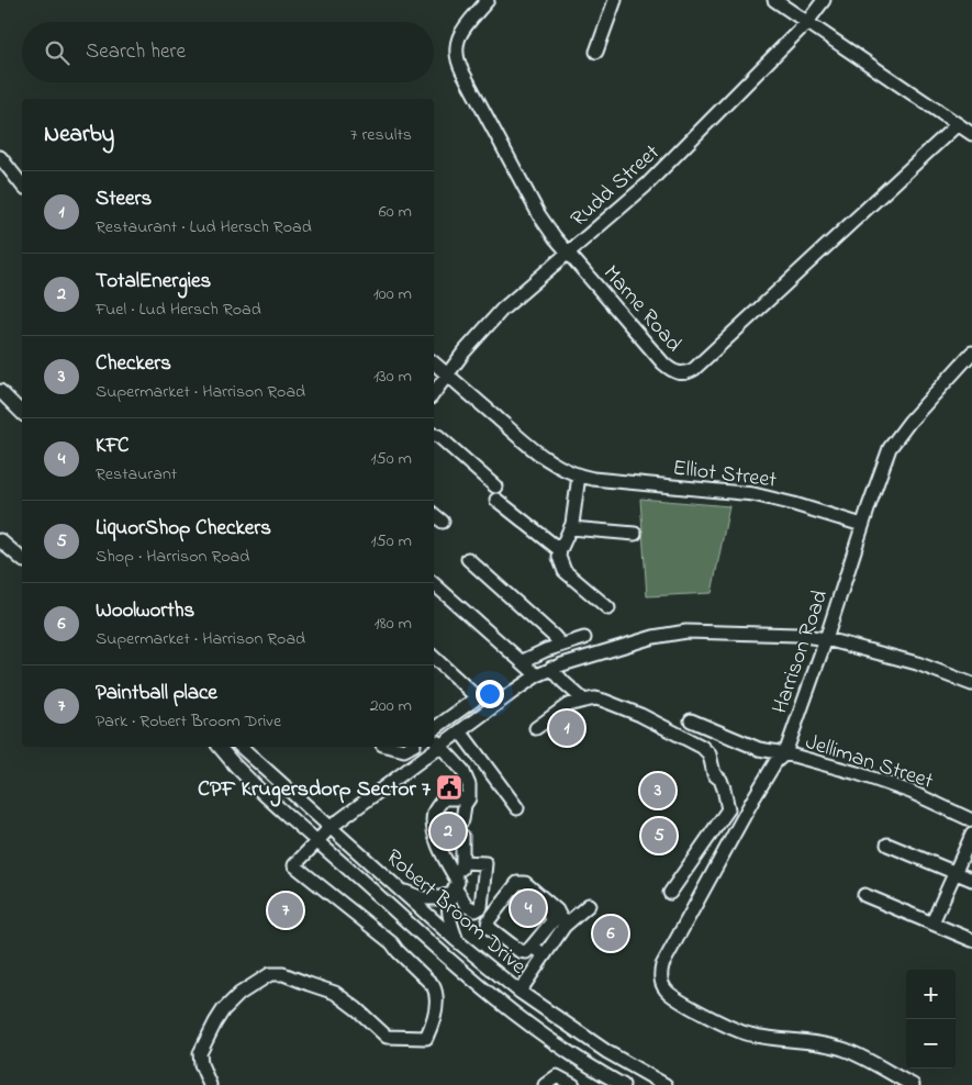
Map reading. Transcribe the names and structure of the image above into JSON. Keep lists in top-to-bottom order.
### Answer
{
  "streets": {
    "street": [
      "Rudd Street",
      "Marne Road",
      "Elliot Street",
      "Harrison Road",
      "Jelliman Street",
      "Robert Broom Drive"
    ]
  },
  "crossings": [
    ["Rudd Street", "Marne Road"],
    ["Rudd Street", "Elliot Street"],
    ["Elliot Street", "Harrison Road"],
    ["Harrison Road", "Jelliman Street"]
  ],
  "places": {
    "public building": ["CPF Krugersdorp Sector 7"]
  },
  "page": {
    "search": "Search here",
    "heading": ["Nearby", "7 results"],
    "list": [
      {
        "mark": "1",
        "name": "Steers",
        "note": "Restaurant · Lud Hersch Road",
        "value": "60 m"
      },
      {
        "mark": "2",
        "name": "TotalEnergies",
        "note": "Fuel · Lud Hersch Road",
        "value": "100 m"
      },
      {
        "mark": "3",
        "name": "Checkers",
        "note": "Supermarket · Harrison Road",
        "value": "130 m"
      },
      {
        "mark": "4",
        "name": "KFC",
        "note": "Restaurant",
        "value": "150 m"
      },
      {
        "mark": "5",
        "name": "LiquorShop Checkers",
        "note": "Shop · Harrison Road",
        "value": "150 m"
      },
      {
        "mark": "6",
        "name": "Woolworths",
        "note": "Supermarket · Harrison Road",
        "value": "180 m"
      },
      {
        "mark": "7",
        "name": "Paintball place",
        "note": "Park · Robert Broom Drive",
        "value": "200 m"
      }
    ],
    "pins": [
      "1",
      "3",
      "2",
      "5",
      "4",
      "7",
      "6"
    ],
    "map_buttons": ["+", "−"]
  }
}
